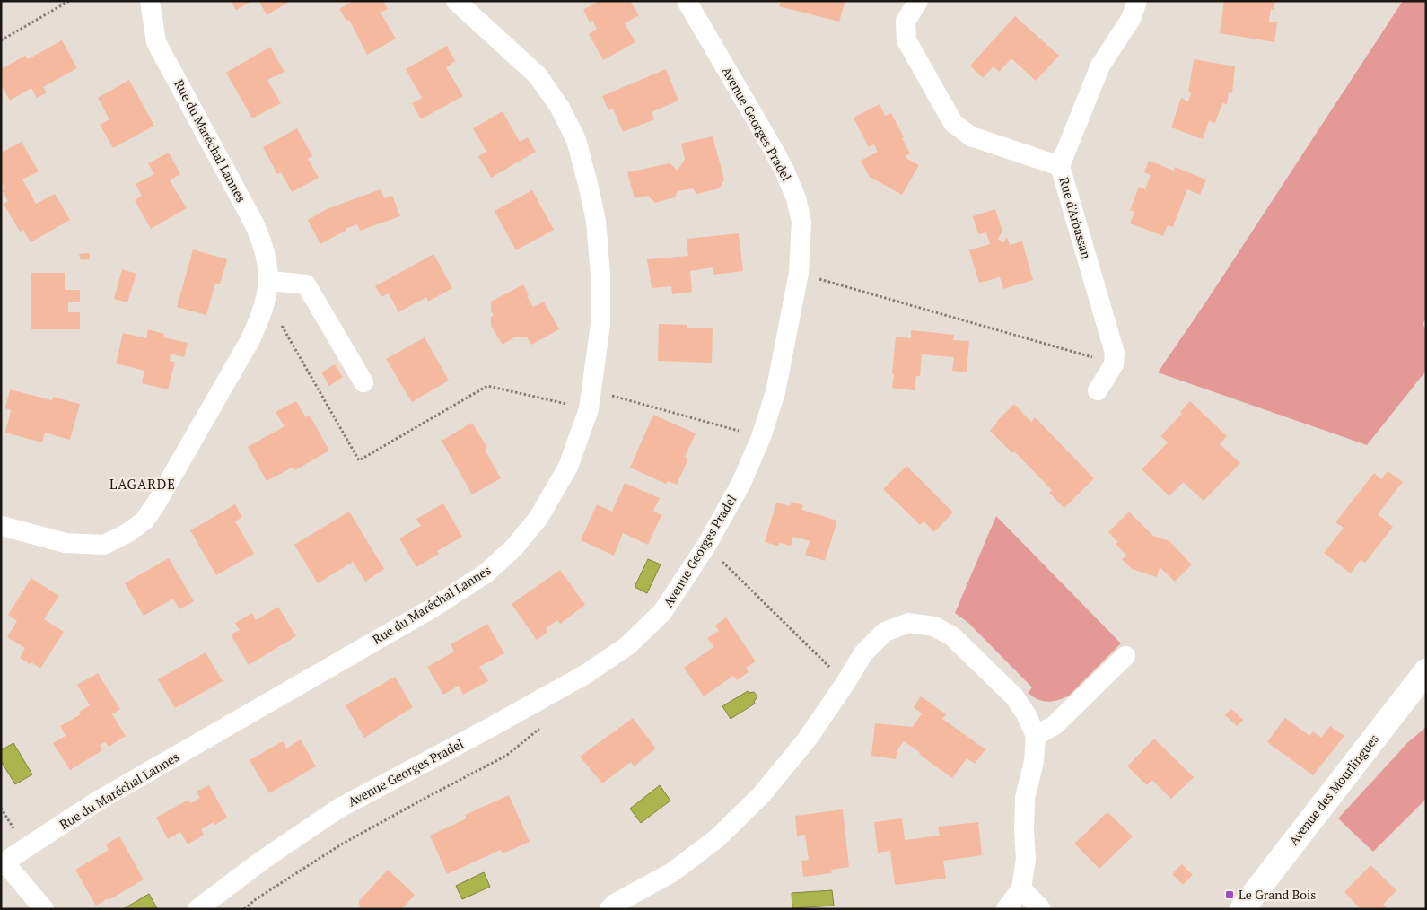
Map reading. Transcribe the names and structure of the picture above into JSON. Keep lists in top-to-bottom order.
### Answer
{
  "streets": {
    "street": [
      "Avenue Georges Pradel",
      "Rue du Maréchal Lannes",
      "Rue d'Arbassan",
      "Avenue des Mourlingues"
    ]
  },
  "districts": ["LAGARDE"],
  "places": {
    "transit": ["Le Grand Bois"]
  }
}
